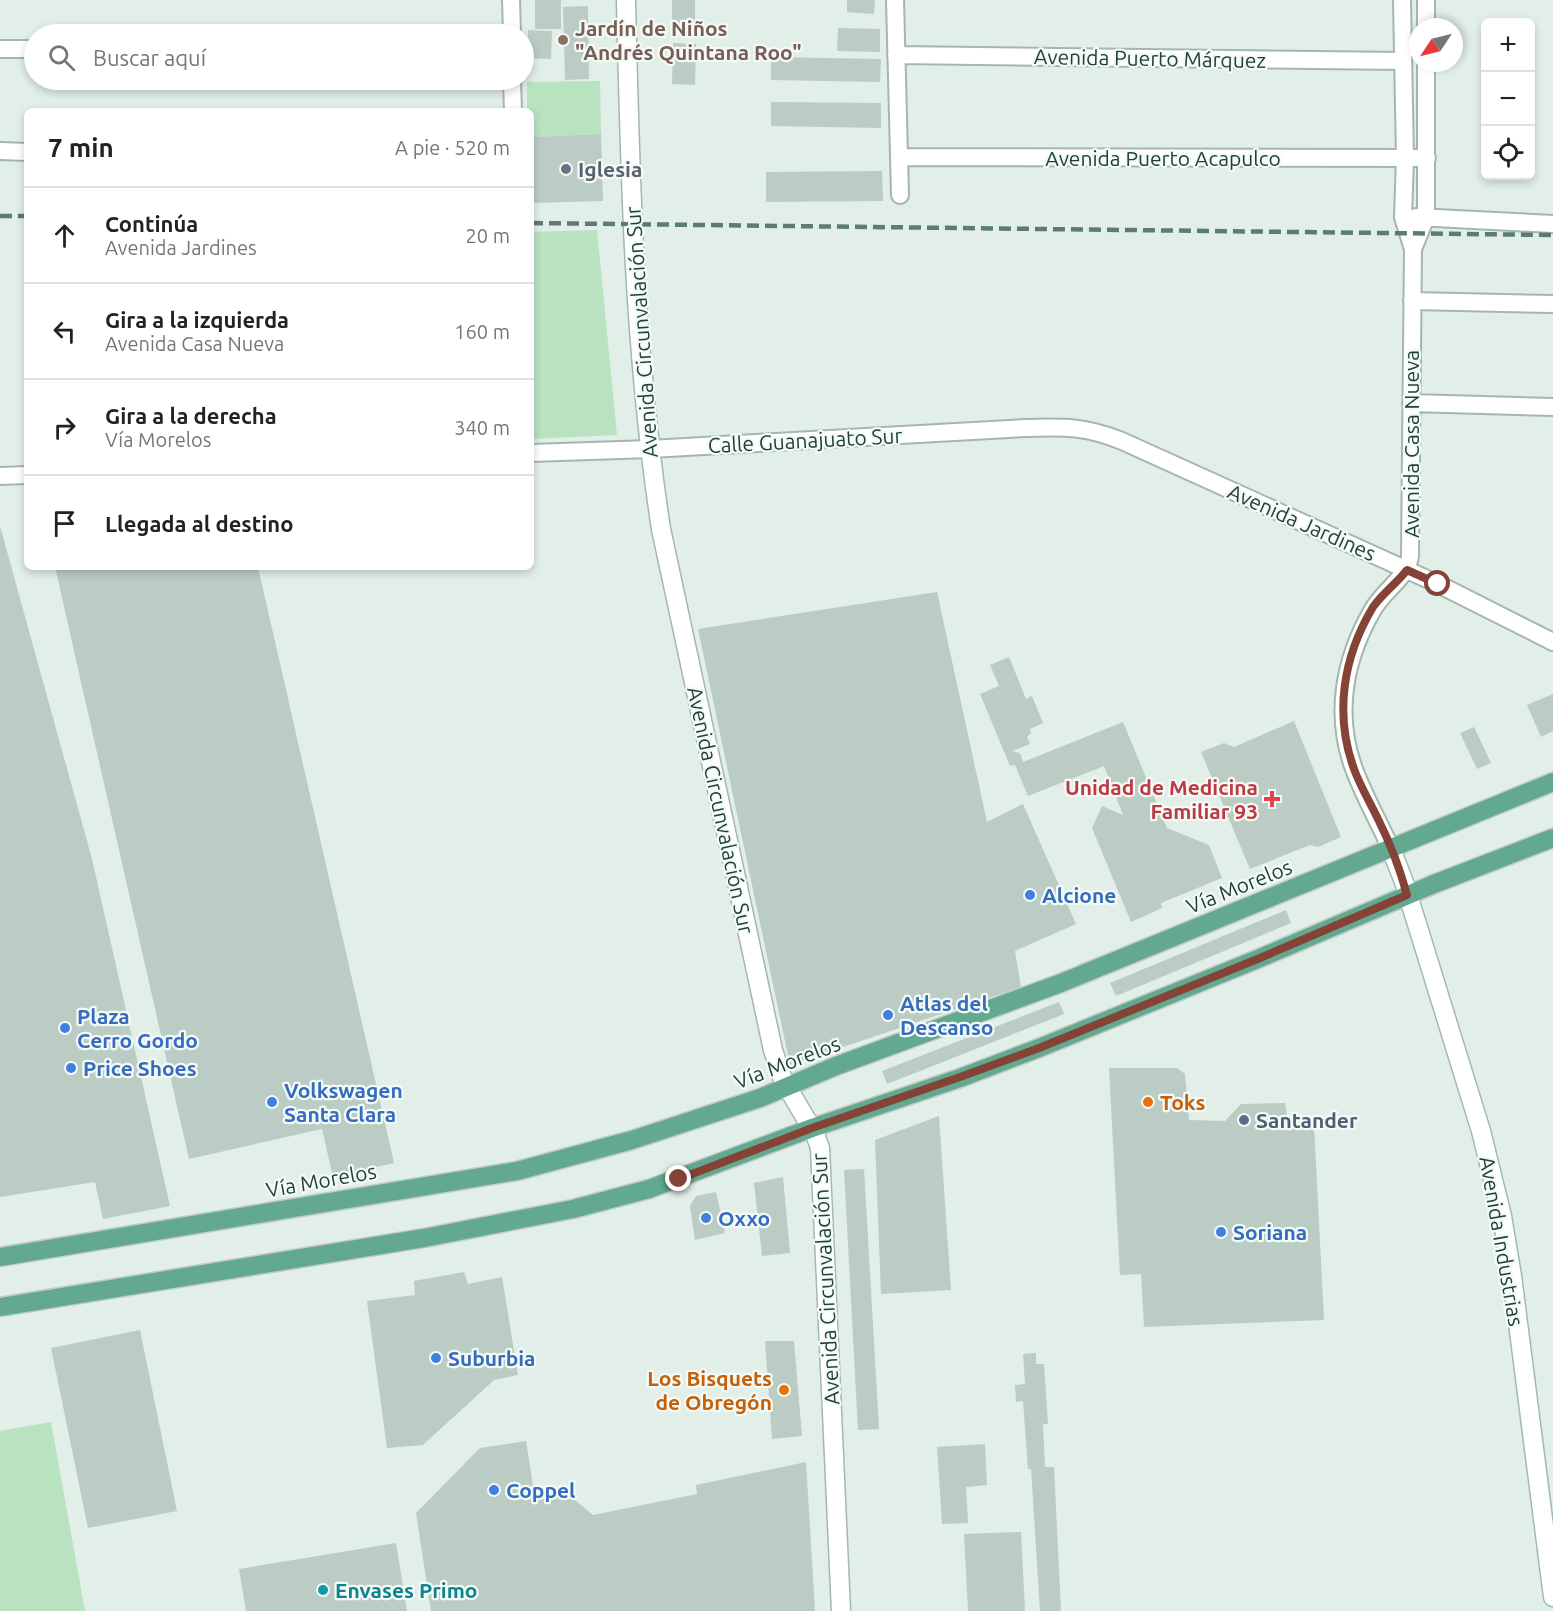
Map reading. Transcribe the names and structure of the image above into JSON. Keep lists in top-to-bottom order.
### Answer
{
  "streets": {
    "main road": ["Vía Morelos"],
    "street": [
      "Avenida Puerto Márquez",
      "Avenida Puerto Acapulco",
      "Avenida Circunvalación Sur",
      "Calle Guanajuato Sur",
      "Avenida Casa Nueva",
      "Avenida Jardines",
      "Avenida Industrias"
    ]
  },
  "crossings": [
    ["Avenida Puerto Márquez", "Avenida Casa Nueva"],
    ["Avenida Puerto Acapulco", "Avenida Casa Nueva"],
    ["Avenida Circunvalación Sur", "Calle Guanajuato Sur"],
    ["Avenida Circunvalación Sur", "Vía Morelos"],
    ["Calle Guanajuato Sur", "Avenida Jardines"],
    ["Avenida Casa Nueva", "Avenida Jardines"]
  ],
  "places": {
    "other": [
      "Jardín de Niños \"Andrés Quintana Roo\"",
      "Iglesia",
      "Alcione",
      "Atlas del Descanso",
      "Plaza Cerro Gordo",
      "Price Shoes",
      "Volkswagen Santa Clara",
      "Toks",
      "Santander",
      "Oxxo",
      "Soriana",
      "Suburbia",
      "Los Bisquets de Obregón",
      "Coppel",
      "Envases Primo"
    ],
    "health": ["Unidad de Medicina Familiar 93"]
  },
  "north": "bottom left",
  "page": {
    "map_buttons": ["+", "−"],
    "search": "Buscar aquí",
    "heading": ["7 min", "A pie · 520 m"],
    "list": [
      ["Continúa", "Avenida Jardines", "20 m"],
      ["Gira a la izquierda", "Avenida Casa Nueva", "160 m"],
      ["Gira a la derecha", "Vía Morelos", "340 m"],
      "Llegada al destino"
    ]
  }
}
